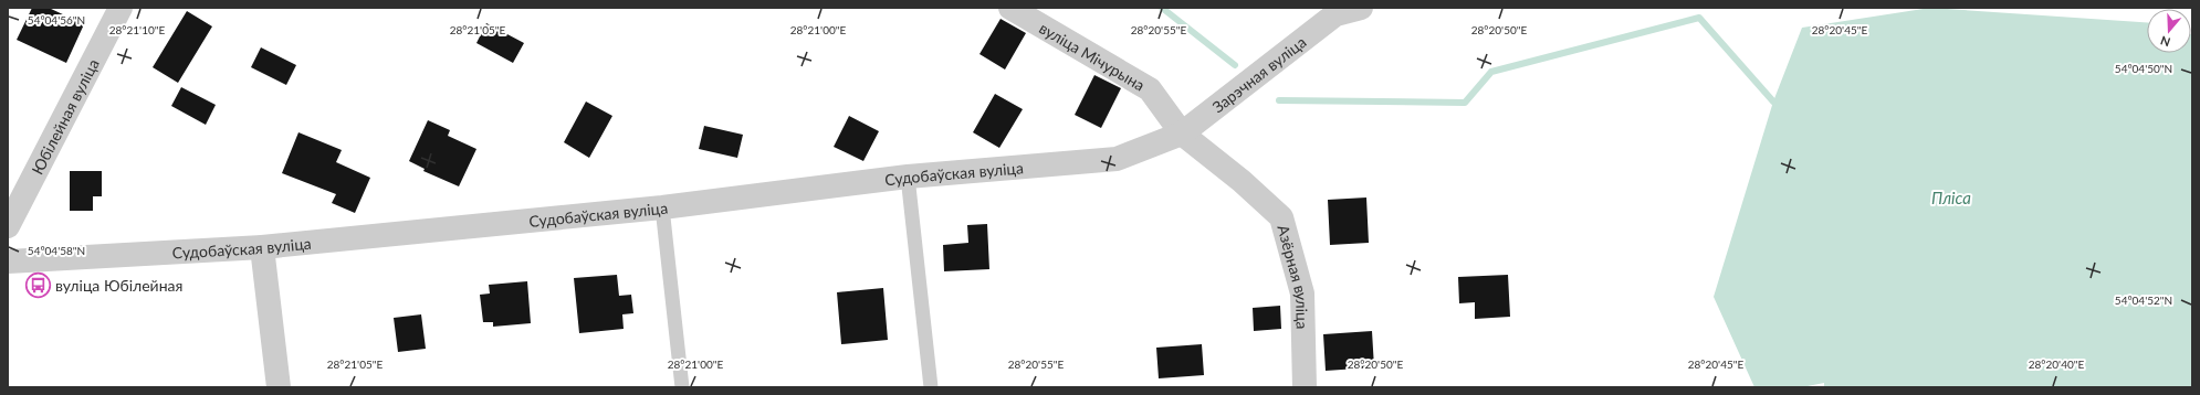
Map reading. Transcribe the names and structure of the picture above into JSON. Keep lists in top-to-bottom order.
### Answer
{
  "streets": {
    "street": [
      "вуліца Мічурына",
      "Зарэчная вуліца",
      "Юбілейная вуліца",
      "Судобаўская вуліца",
      "Азёрная вуліца"
    ]
  },
  "crossings": [
    ["вуліца Мічурына", "Зарэчная вуліца"],
    ["вуліца Мічурына", "Судобаўская вуліца"],
    ["вуліца Мічурына", "Азёрная вуліца"],
    ["Зарэчная вуліца", "Судобаўская вуліца"],
    ["Зарэчная вуліца", "Азёрная вуліца"],
    ["Судобаўская вуліца", "Азёрная вуліца"]
  ],
  "water": ["Пліса"],
  "places": {
    "bus stop": ["вуліца Юбілейная"]
  },
  "north": "bottom",
  "coordinates": [
    "54°04'56\"N",
    "28°21'10\"E",
    "28°21'05\"E",
    "28°21'00\"E",
    "28°20'55\"E",
    "28°20'50\"E",
    "28°20'45\"E",
    "54°04'50\"N",
    "54°04'58\"N",
    "54°04'52\"N",
    "28°20'40\"E"
  ]
}
